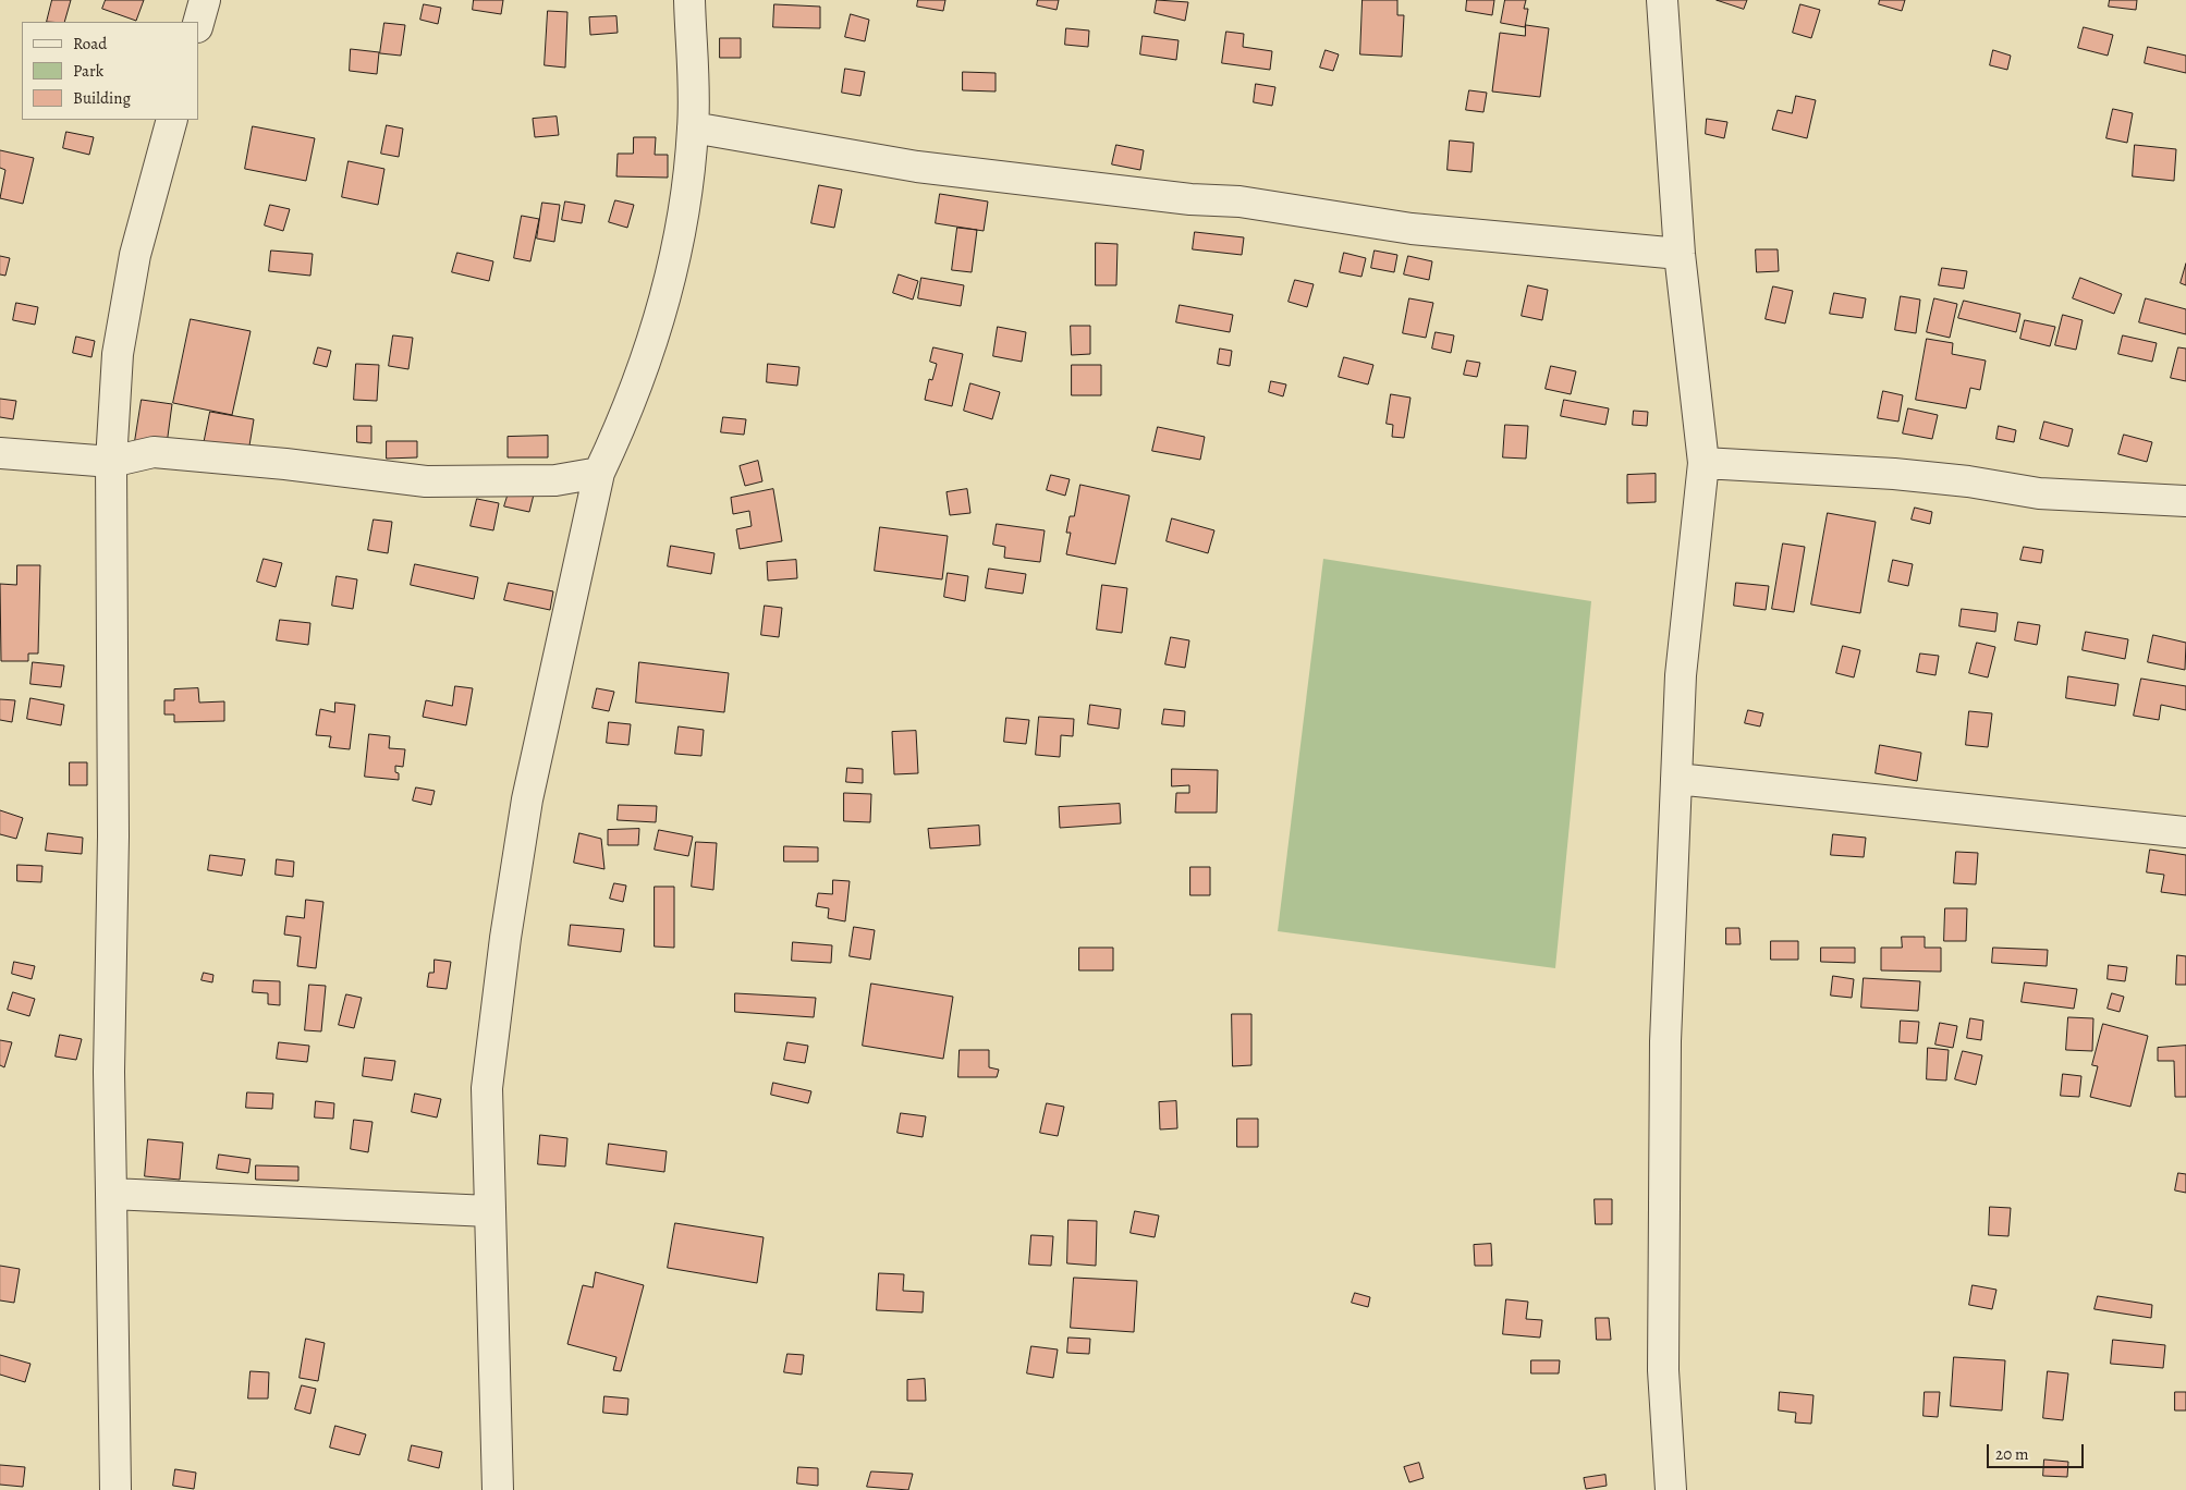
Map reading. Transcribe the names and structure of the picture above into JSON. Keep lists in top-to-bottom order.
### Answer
{
  "legend": ["Road", "Park", "Building"],
  "scale_bar": "20 m"
}
